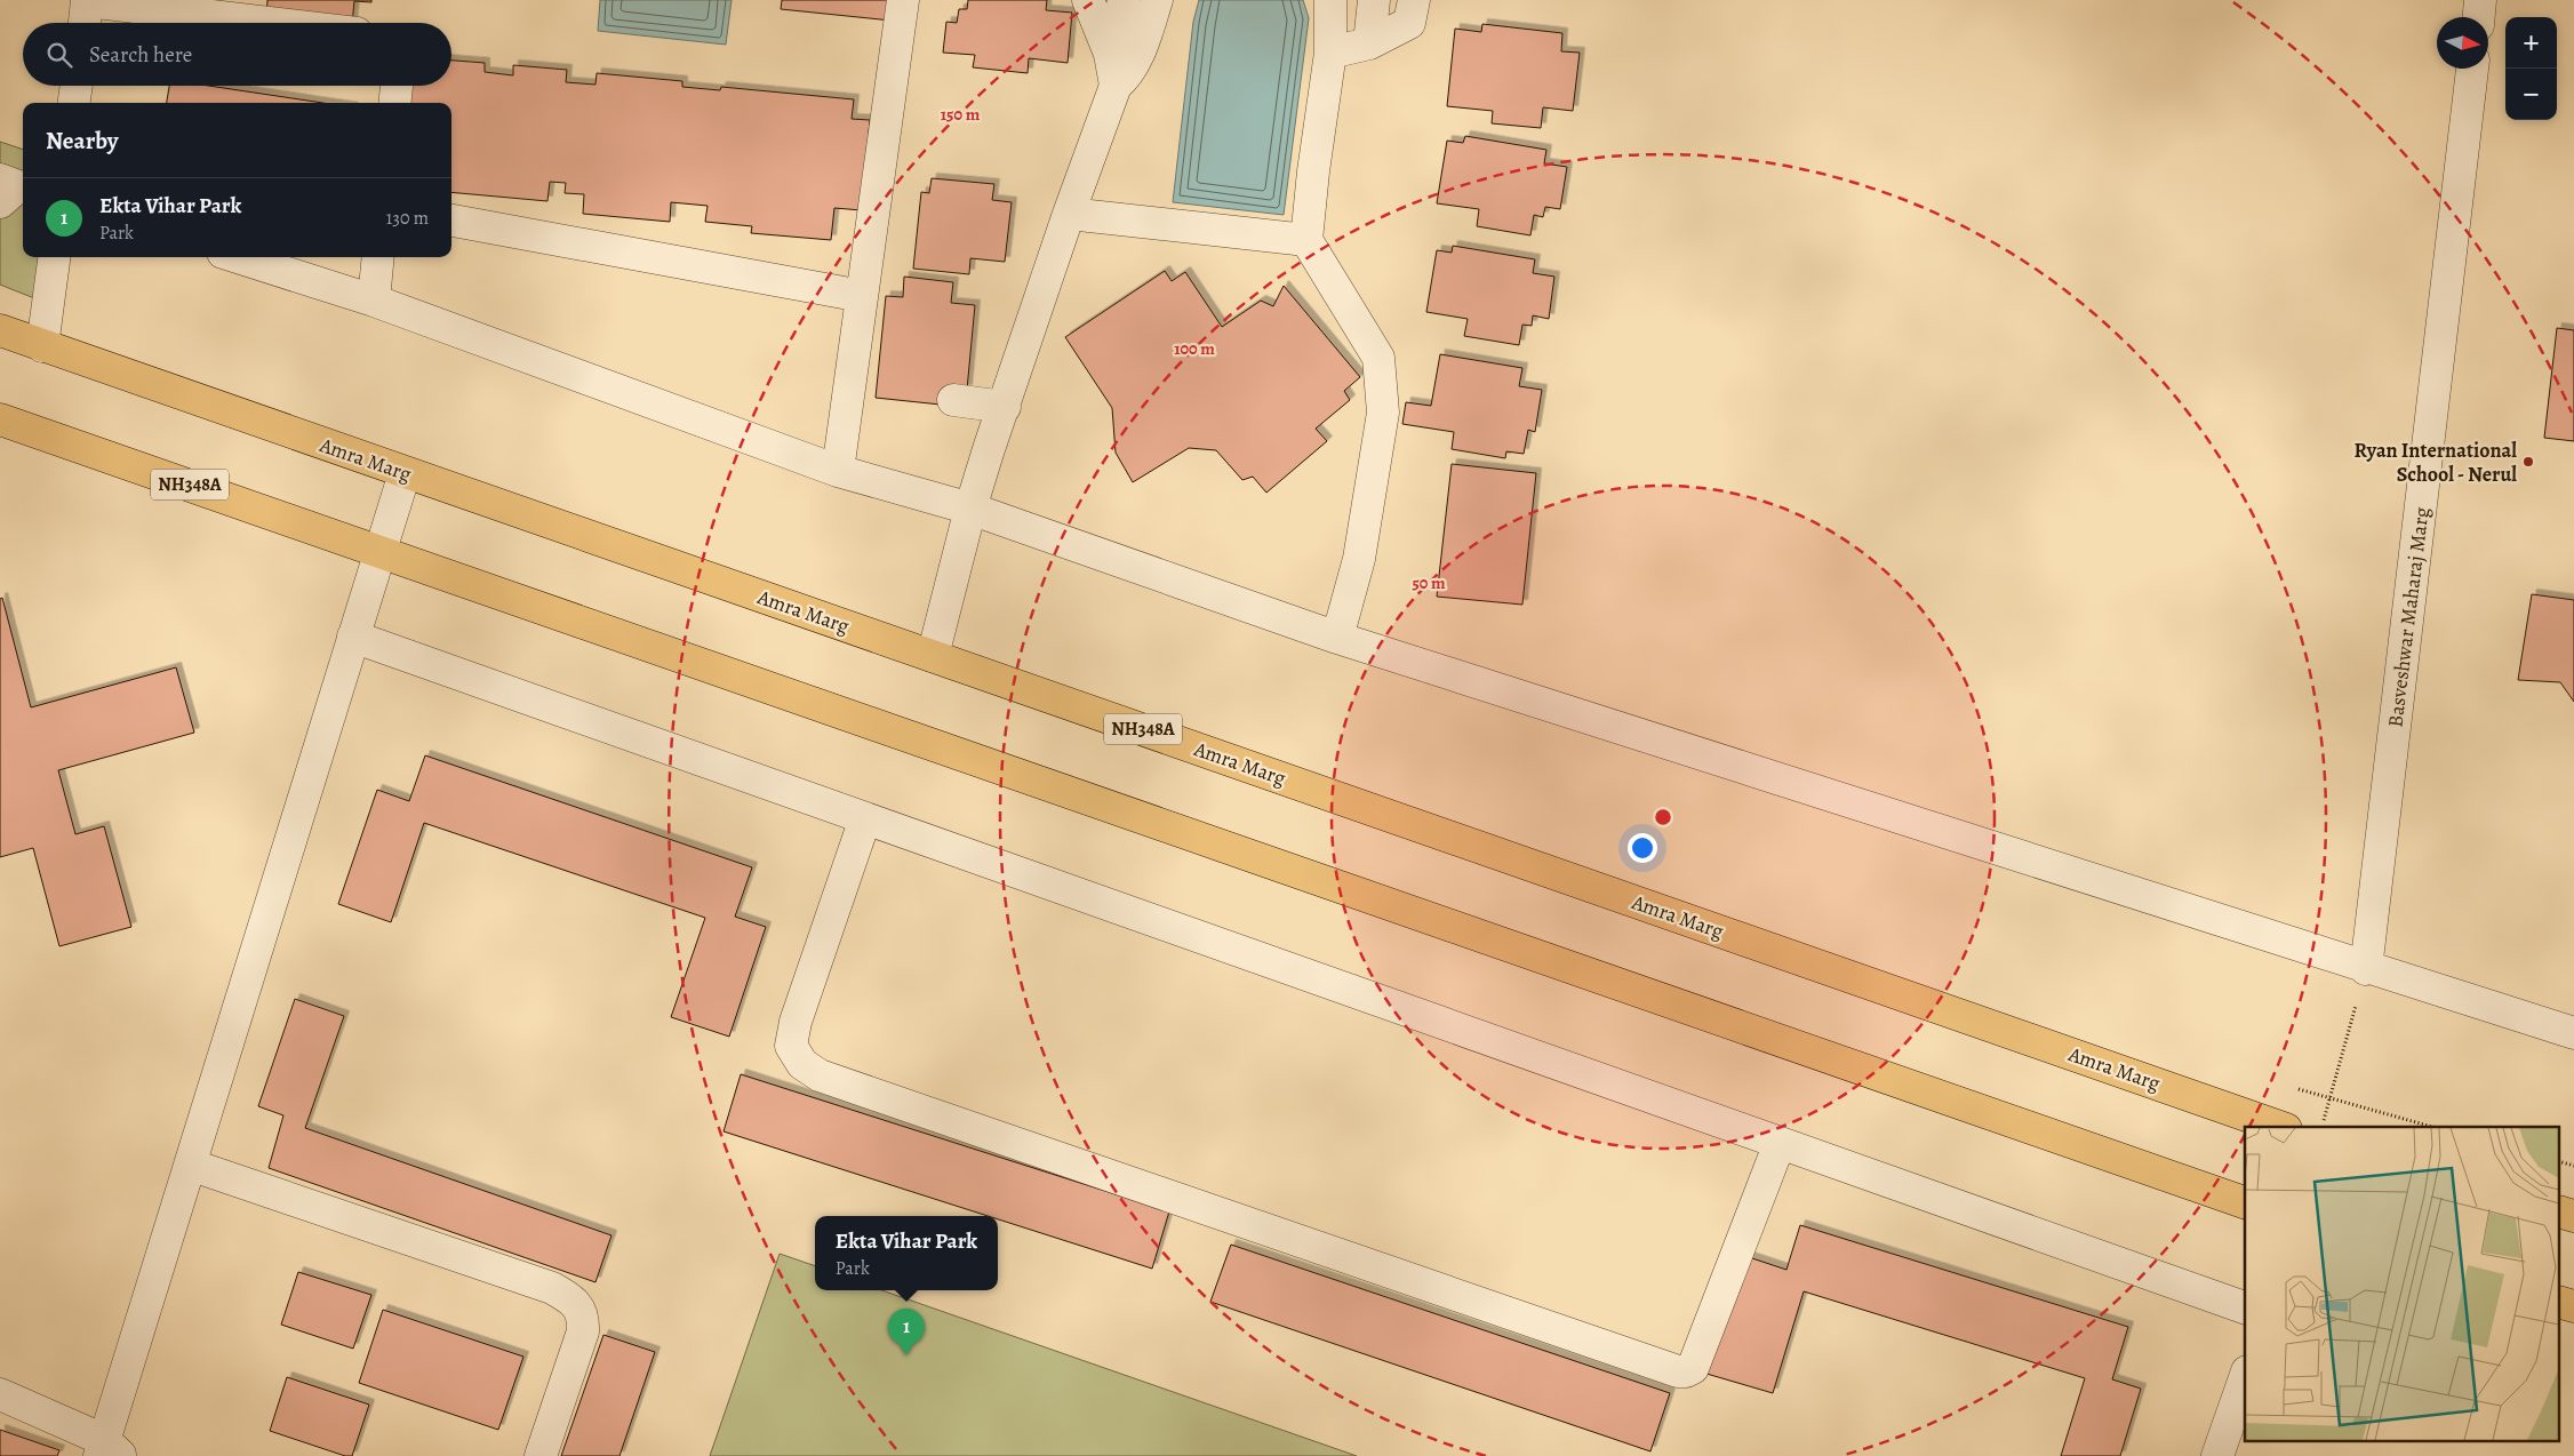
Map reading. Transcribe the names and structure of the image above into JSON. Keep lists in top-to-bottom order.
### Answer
{
  "streets": {
    "highway": ["Amra Marg", "NH348A"],
    "street": ["Basveshwar Maharaj Marg"]
  },
  "places": ["Ryan International School - Nerul"],
  "north": "right",
  "page": {
    "map_buttons": ["+", "−"],
    "search": "Search here",
    "heading": "Nearby",
    "list": [
      {
        "mark": "1",
        "name": "Ekta Vihar Park",
        "note": "Park",
        "value": "130 m"
      }
    ],
    "popup": ["Ekta Vihar Park", "Park"],
    "pins": "1"
  },
  "rings": ["150 m", "100 m", "50 m"]
}
